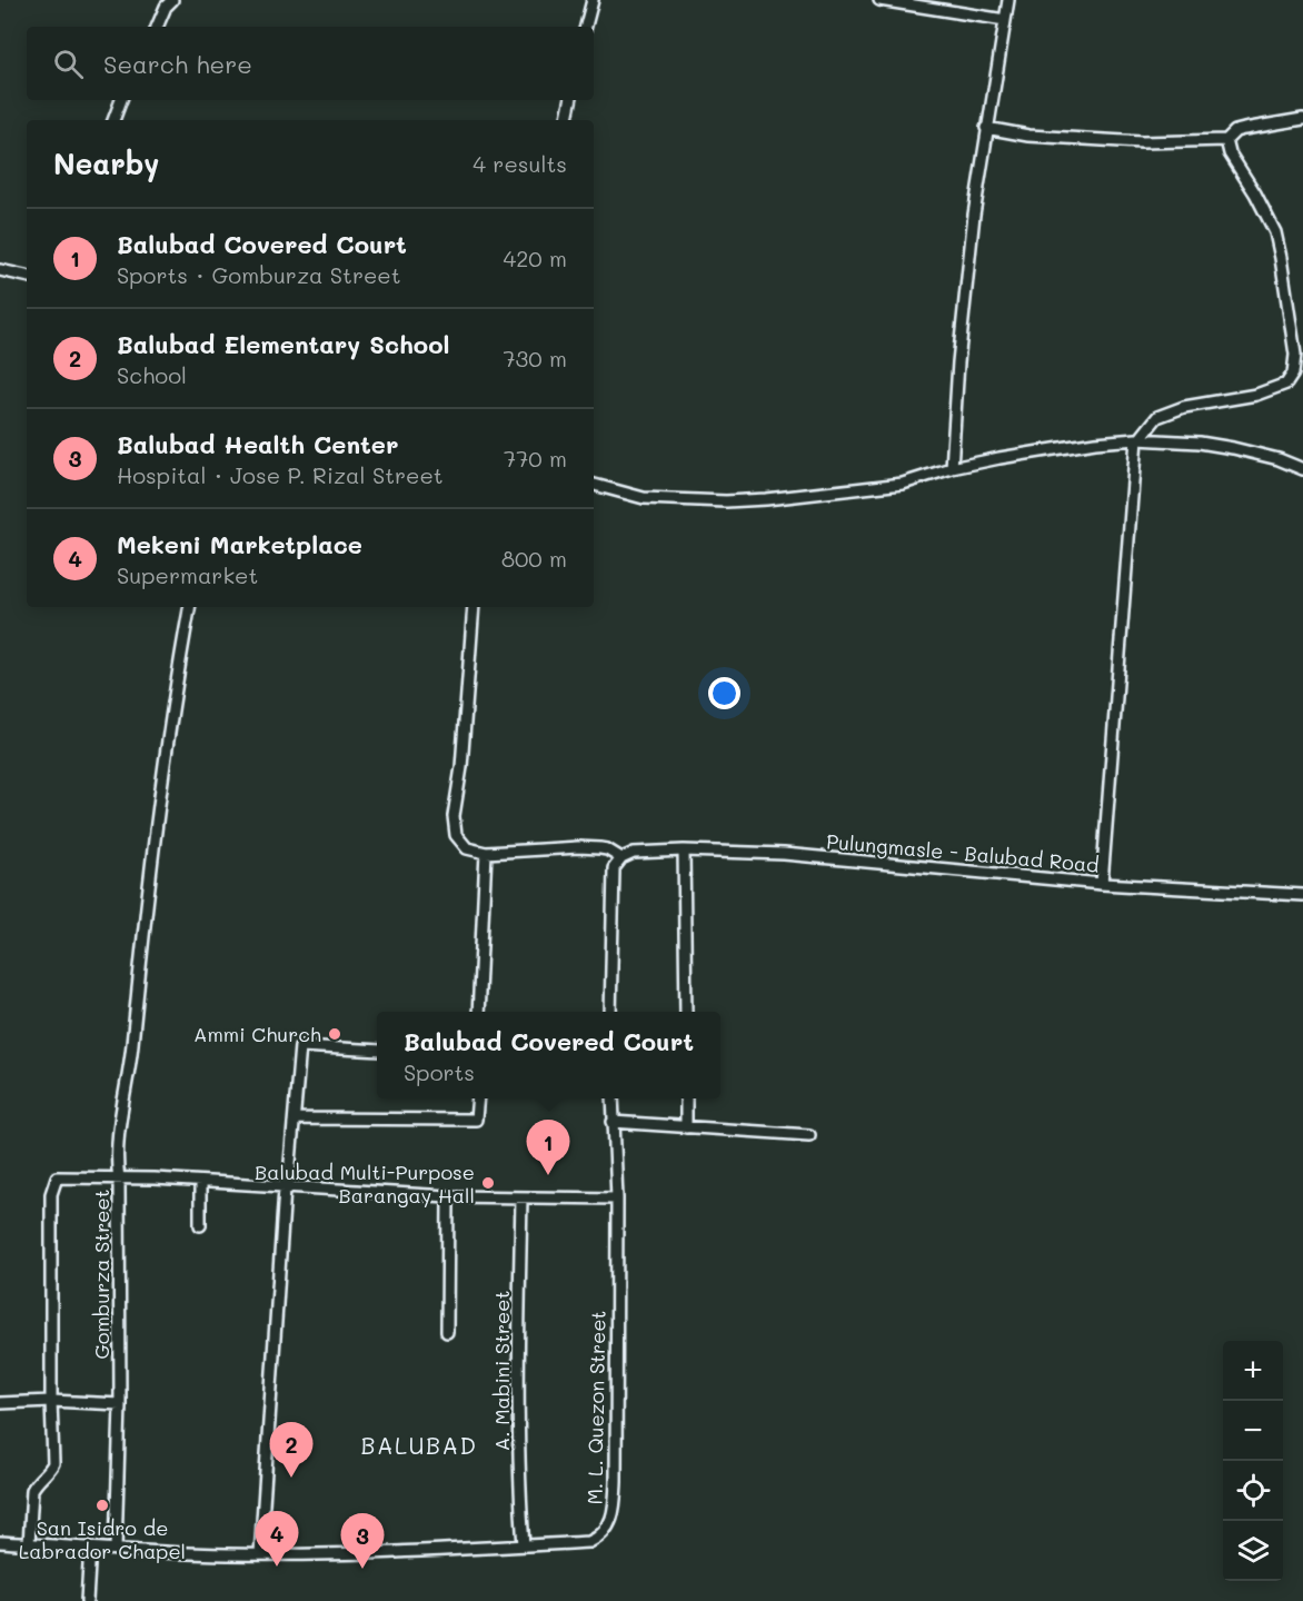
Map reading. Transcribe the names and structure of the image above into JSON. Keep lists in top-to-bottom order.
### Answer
{
  "streets": {
    "street": [
      "Pulungmasle - Balubad Road",
      "Gomburza Street",
      "A. Mabini Street",
      "M. L. Quezon Street"
    ]
  },
  "crossings": [
    ["Gomburza Street", "A. Mabini Street"],
    ["Gomburza Street", "M. L. Quezon Street"],
    ["A. Mabini Street", "M. L. Quezon Street"]
  ],
  "districts": ["BALUBAD"],
  "places": ["Ammi Church", "Balubad Multi-Purpose Barangay Hall", "San Isidro de Labrador Chapel"],
  "page": {
    "search": "Search here",
    "heading": ["Nearby", "4 results"],
    "list": [
      {
        "mark": "1",
        "name": "Balubad Covered Court",
        "note": "Sports · Gomburza Street",
        "value": "420 m"
      },
      {
        "mark": "2",
        "name": "Balubad Elementary School",
        "note": "School",
        "value": "730 m"
      },
      {
        "mark": "3",
        "name": "Balubad Health Center",
        "note": "Hospital · Jose P. Rizal Street",
        "value": "770 m"
      },
      {
        "mark": "4",
        "name": "Mekeni Marketplace",
        "note": "Supermarket",
        "value": "800 m"
      }
    ],
    "popup": ["Balubad Covered Court", "Sports"],
    "pins": [
      "1",
      "2",
      "4",
      "3"
    ],
    "map_buttons": ["+", "−"]
  }
}
